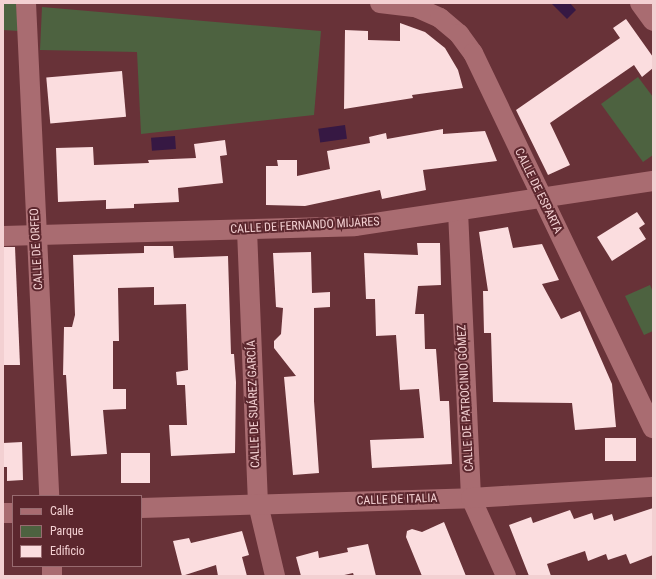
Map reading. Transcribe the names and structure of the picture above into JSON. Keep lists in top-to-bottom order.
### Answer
{
  "streets": {
    "street": [
      "CALLE DE ESPARTA",
      "CALLE DE FERNANDO MIJARES",
      "CALLE DE ORFEO",
      "CALLE DE PATROCINIO GÓMEZ",
      "CALLE DE SUÁREZ GARCÍA",
      "CALLE DE ITALIA"
    ]
  },
  "crossings": [
    ["CALLE DE ESPARTA", "CALLE DE FERNANDO MIJARES"],
    ["CALLE DE FERNANDO MIJARES", "CALLE DE ORFEO"],
    ["CALLE DE FERNANDO MIJARES", "CALLE DE PATROCINIO GÓMEZ"],
    ["CALLE DE FERNANDO MIJARES", "CALLE DE SUÁREZ GARCÍA"],
    ["CALLE DE PATROCINIO GÓMEZ", "CALLE DE ITALIA"],
    ["CALLE DE SUÁREZ GARCÍA", "CALLE DE ITALIA"]
  ],
  "legend": ["Calle", "Parque", "Edificio"]
}
